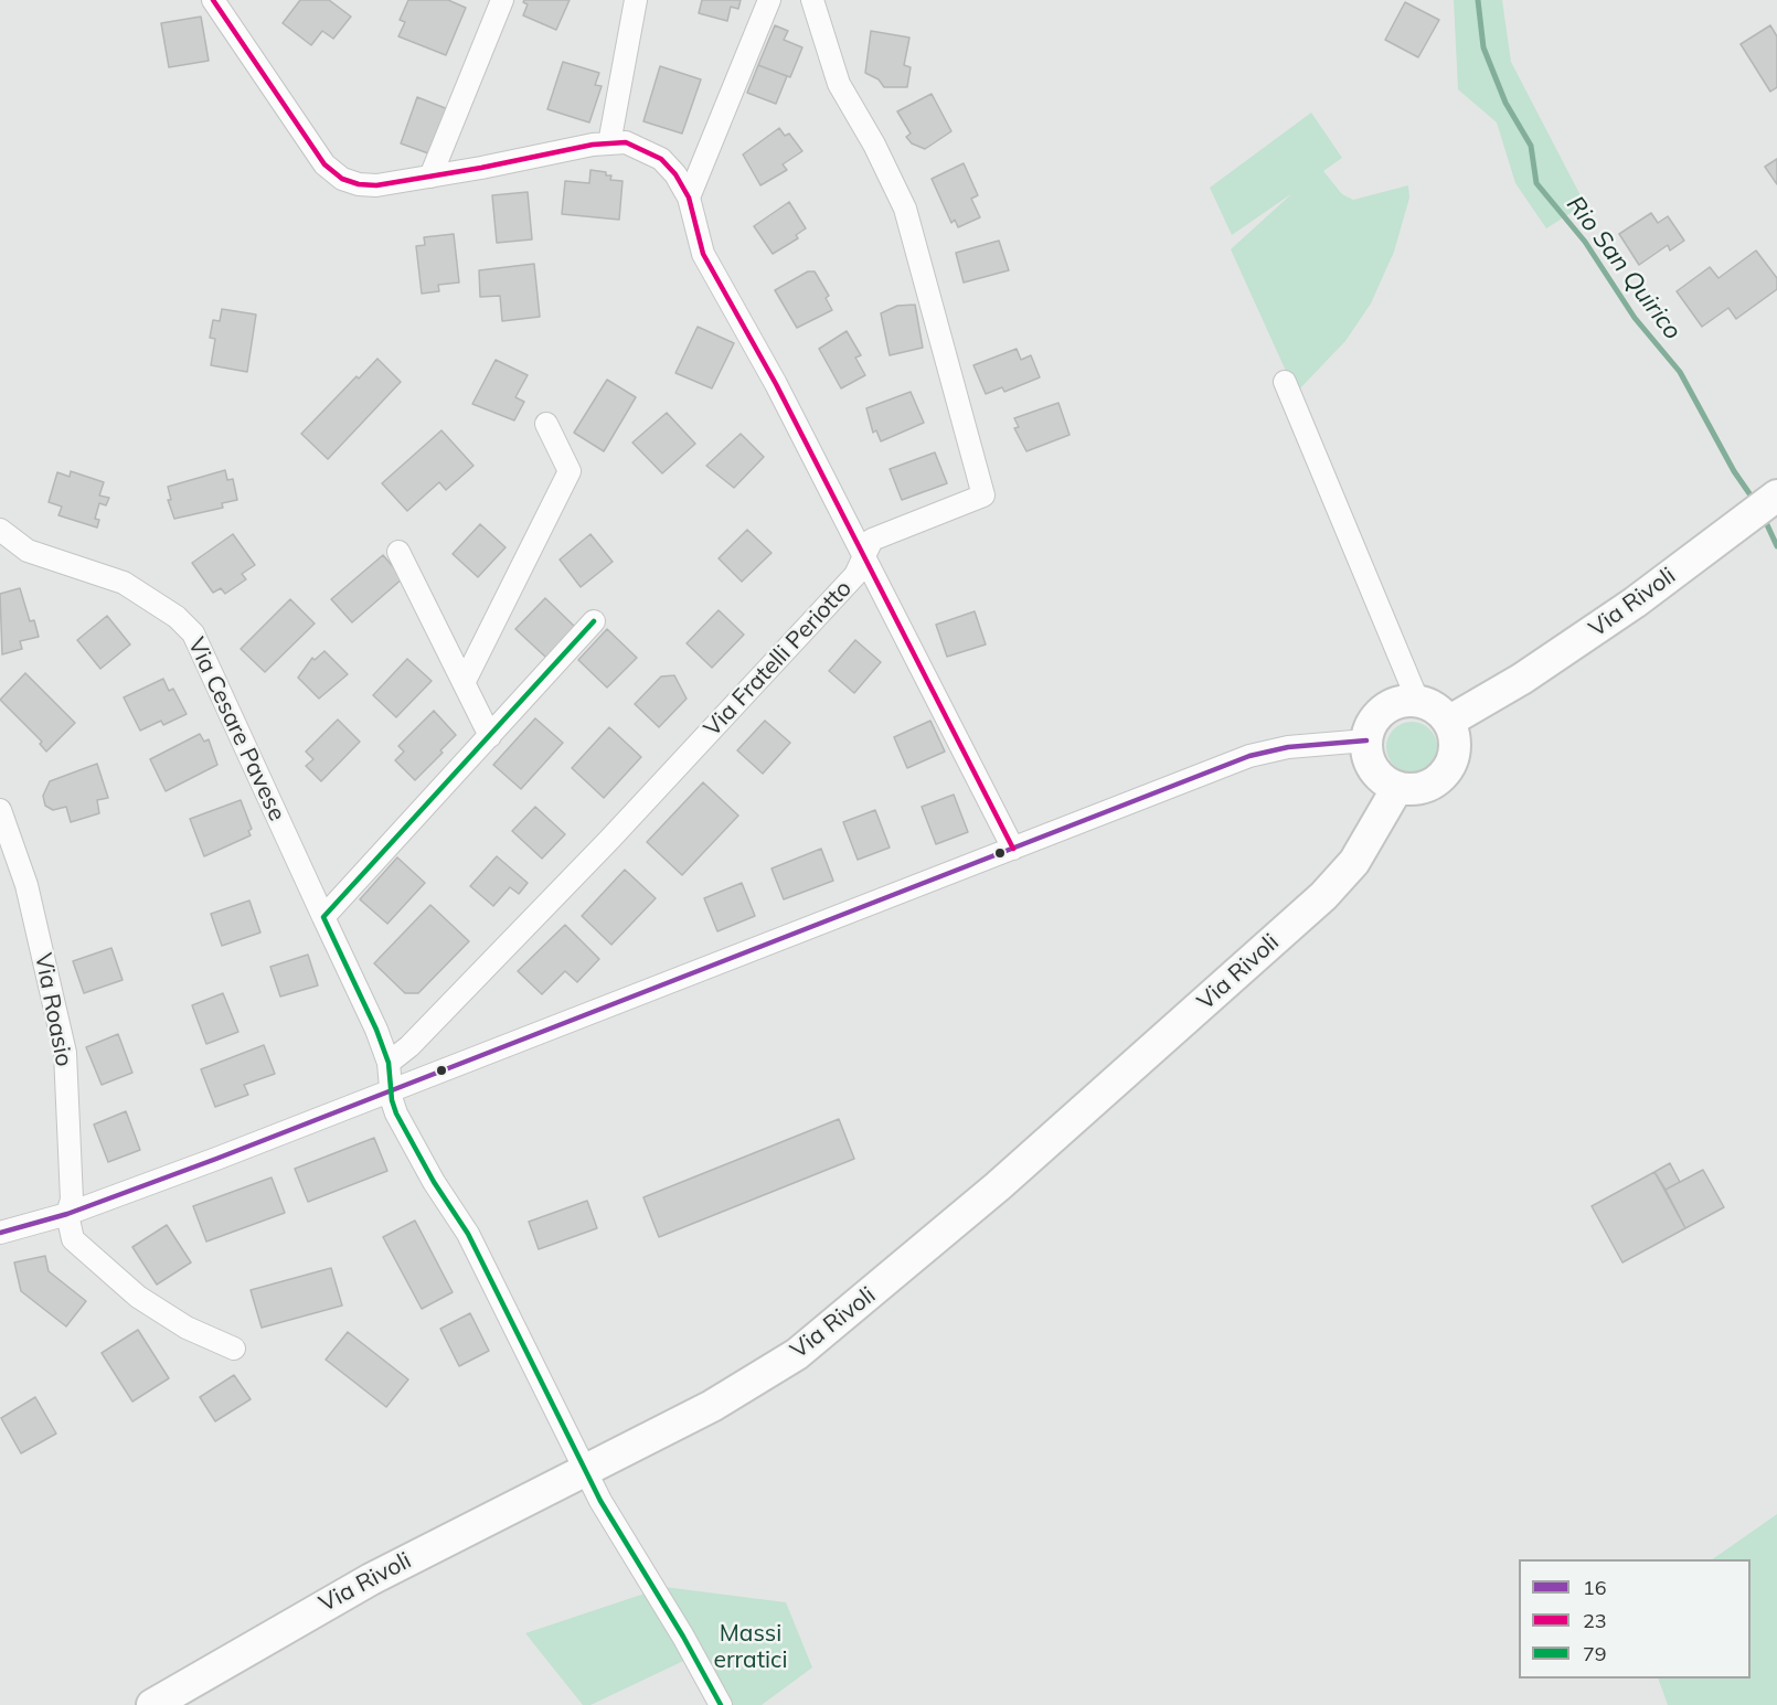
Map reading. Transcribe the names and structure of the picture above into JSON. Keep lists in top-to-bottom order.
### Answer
{
  "streets": {
    "street": [
      "Via Rivoli",
      "Via Fratelli Periotto",
      "Via Cesare Pavese",
      "Via Roasio"
    ]
  },
  "crossings": [
    ["Via Rivoli", "Via Cesare Pavese"],
    ["Via Fratelli Periotto", "Via Cesare Pavese"]
  ],
  "water": ["Rio San Quirico"],
  "parks": ["Massi erratici"],
  "lines": ["transit line 23", "transit line 79", "transit line 16"],
  "legend": ["16", "23", "79"]
}
